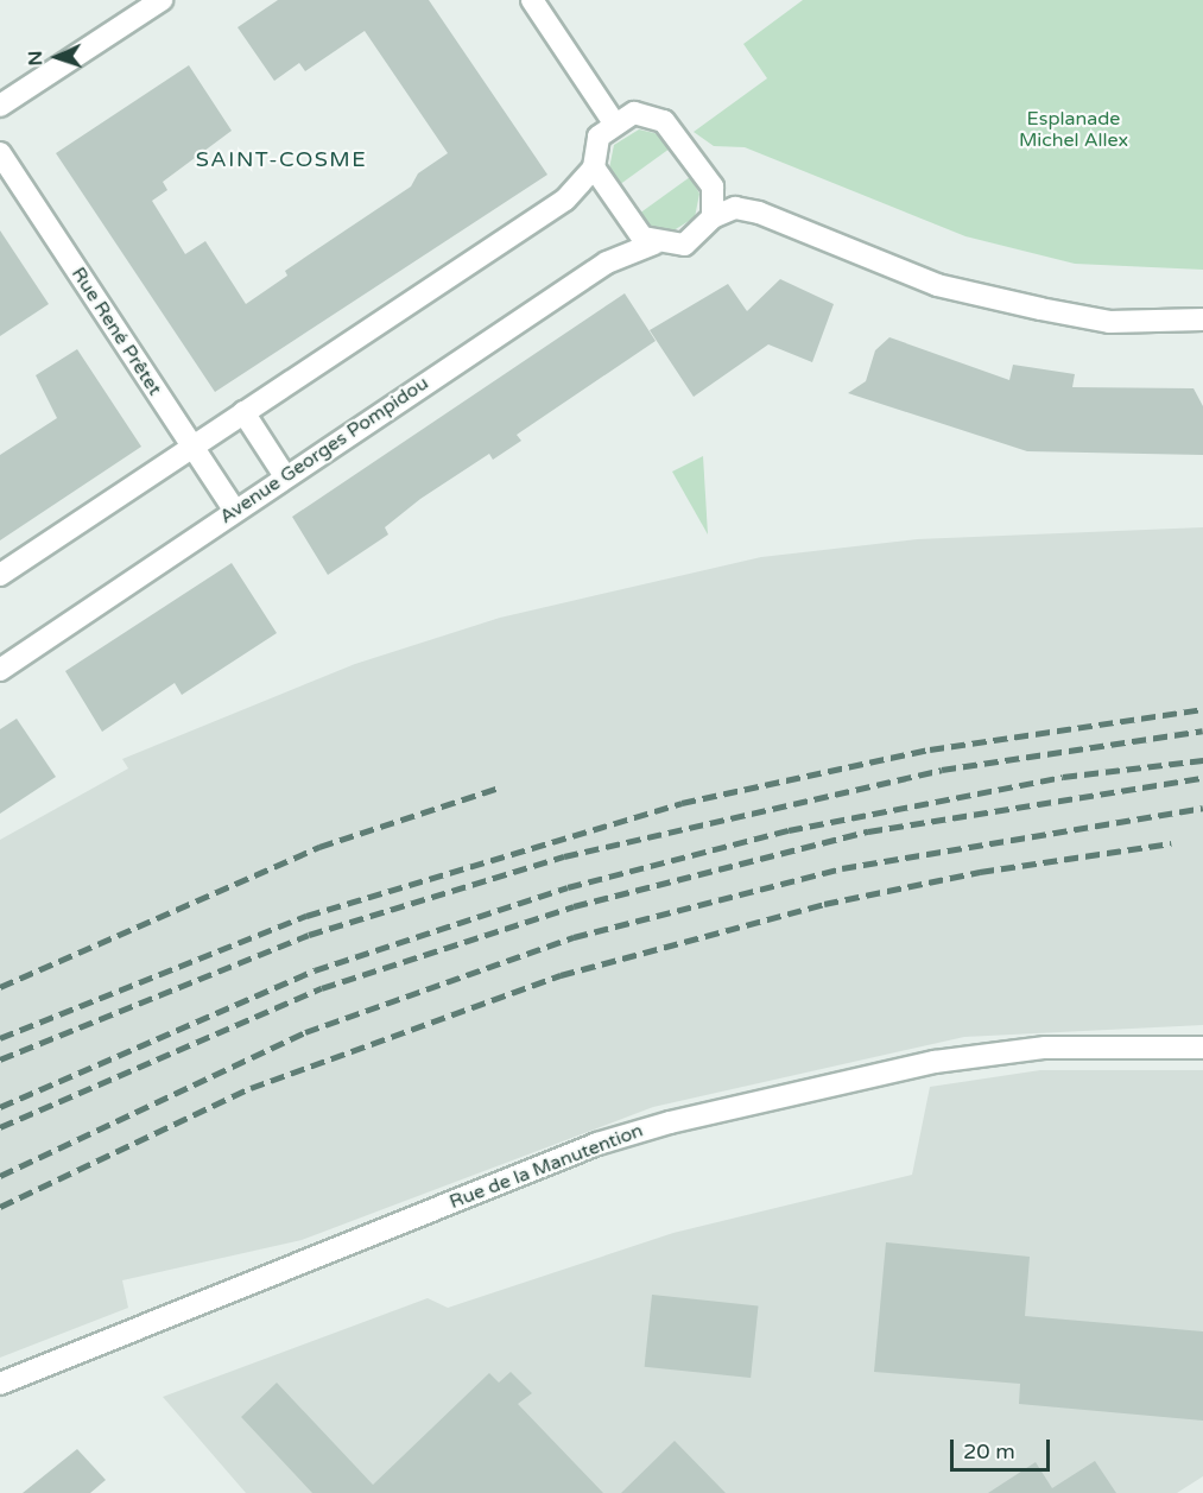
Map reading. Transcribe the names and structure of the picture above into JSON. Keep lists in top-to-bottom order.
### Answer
{
  "streets": {
    "street": ["Rue René Prêtet", "Avenue Georges Pompidou", "Rue de la Manutention"]
  },
  "crossings": [
    ["Rue René Prêtet", "Avenue Georges Pompidou"]
  ],
  "districts": ["SAINT-COSME"],
  "parks": ["Esplanade Michel Allex"],
  "scale_bar": "20 m",
  "north": "left"
}
